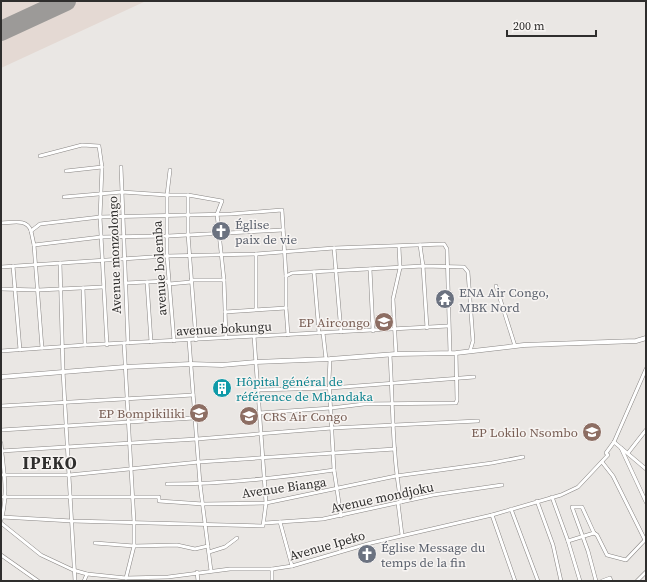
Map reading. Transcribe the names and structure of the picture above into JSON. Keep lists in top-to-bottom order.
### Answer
{
  "streets": {
    "street": [
      "Avenue monzolongo",
      "avenue bolemba",
      "avenue bokungu",
      "Avenue Bianga",
      "Avenue mondjoku",
      "Avenue Ipeko"
    ]
  },
  "crossings": [
    ["Avenue monzolongo", "avenue bokungu"],
    ["avenue bolemba", "avenue bokungu"]
  ],
  "districts": ["IPEKO"],
  "places": {
    "church": ["Église paix de vie", "Église Message du temps de la fin"],
    "temple": ["ENA Air Congo, MBK Nord"],
    "school or university": [
      "EP Aircongo",
      "EP Bompikiliki",
      "CRS Air Congo",
      "EP Lokilo Nsombo"
    ],
    "building": ["Hôpital général de référence de Mbandaka"]
  },
  "scale_bar": "200 m"
}
